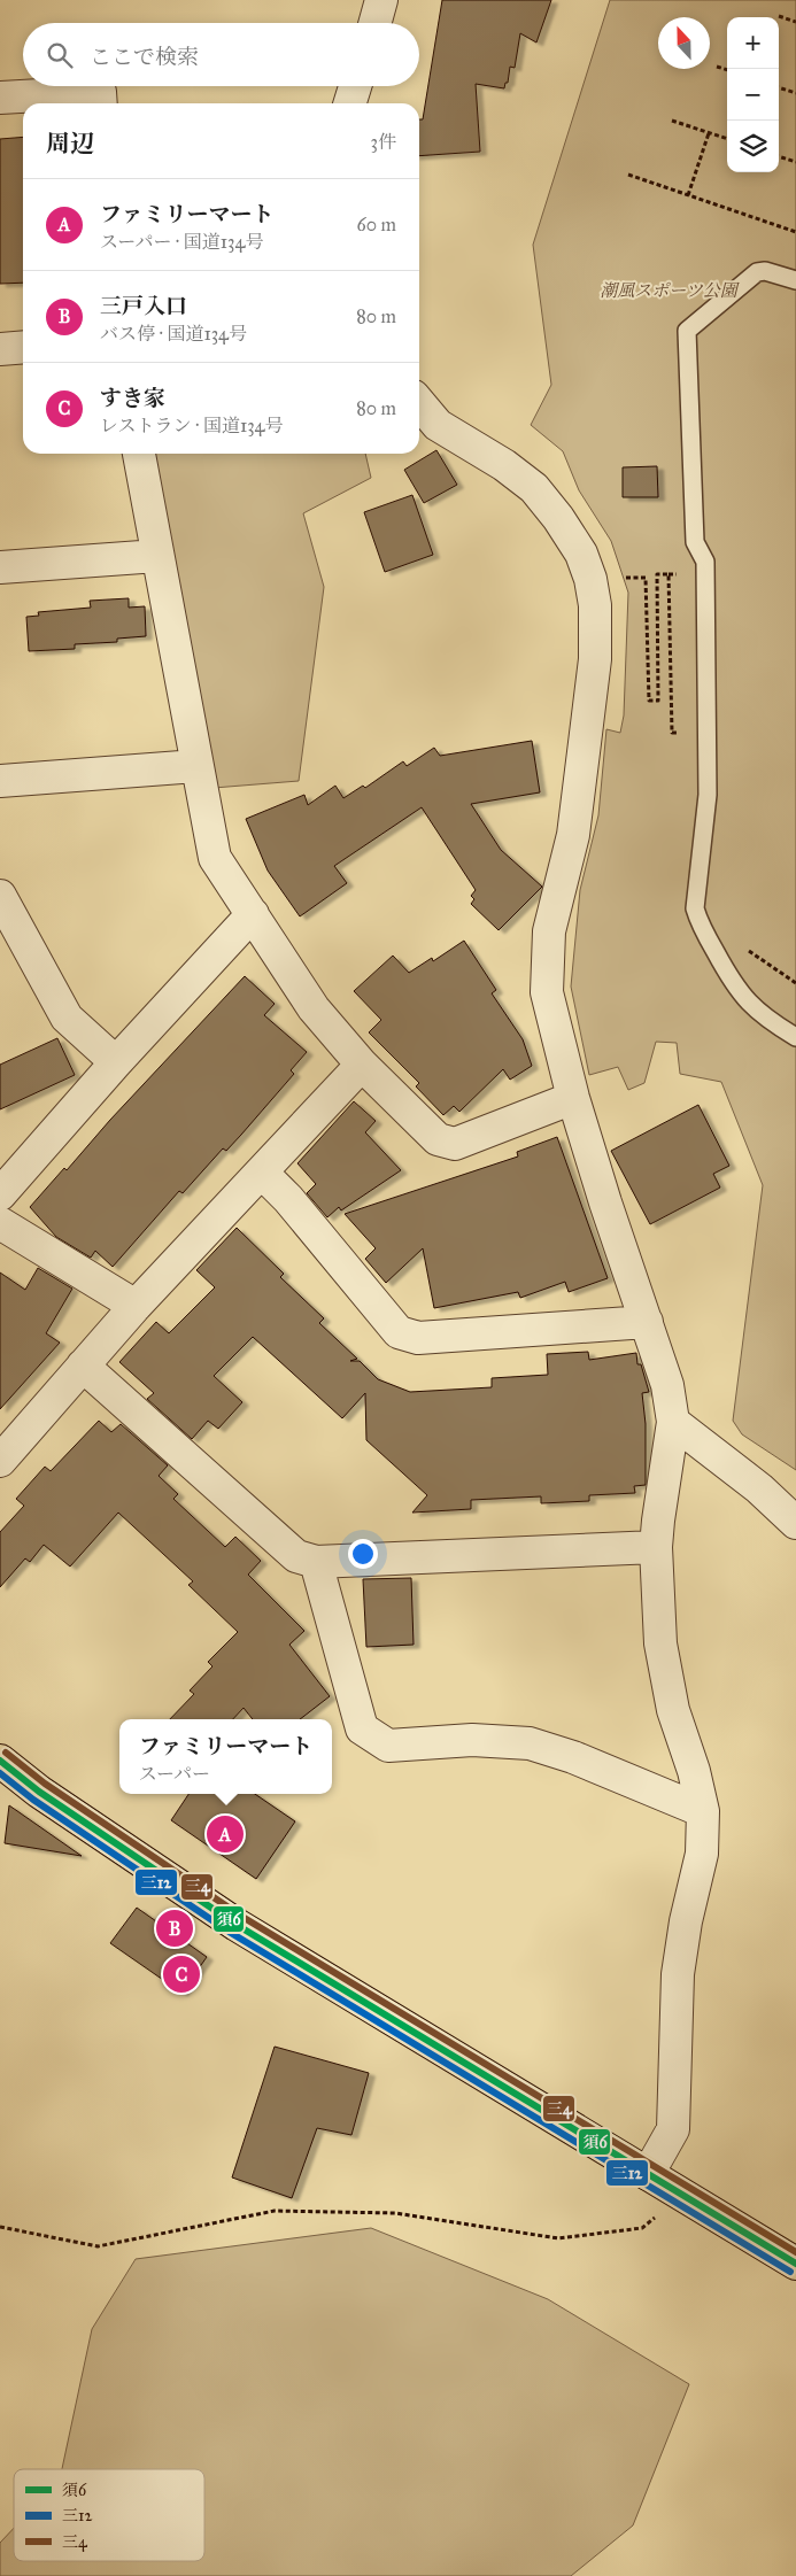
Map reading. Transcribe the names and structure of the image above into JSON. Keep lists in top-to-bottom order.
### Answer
{
  "parks": ["潮風スポーツ公園"],
  "lines": ["transit line 三4", "transit line 須6", "transit line 三12"],
  "legend": ["須6", "三12", "三4"],
  "north": "top",
  "page": {
    "map_buttons": ["+", "−"],
    "search": "ここで検索",
    "heading": ["周辺", "3件"],
    "list": [
      {
        "mark": "A",
        "name": "ファミリーマート",
        "note": "スーパー · 国道134号",
        "value": "60 m"
      },
      {
        "mark": "B",
        "name": "三戸入口",
        "note": "バス停 · 国道134号",
        "value": "80 m"
      },
      {
        "mark": "C",
        "name": "すき家",
        "note": "レストラン · 国道134号",
        "value": "80 m"
      }
    ],
    "popup": ["ファミリーマート", "スーパー"],
    "pins": ["A", "B", "C"]
  }
}
